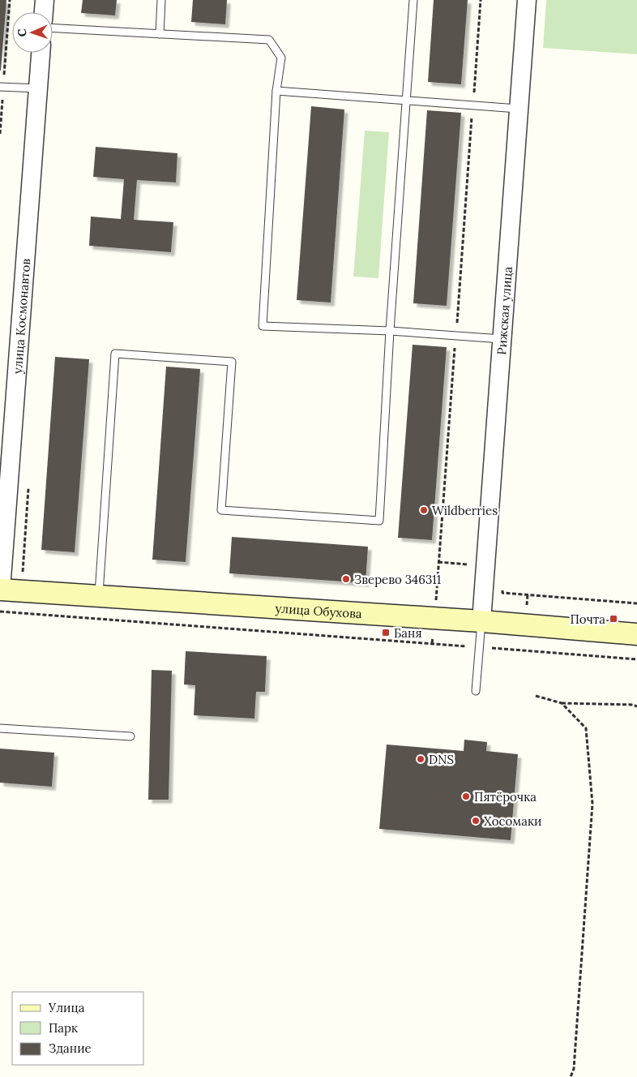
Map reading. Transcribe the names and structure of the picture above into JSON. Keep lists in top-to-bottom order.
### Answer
{
  "streets": {
    "main road": ["улица Обухова"],
    "street": ["Рижская улица", "улица Космонавтов"]
  },
  "crossings": [
    ["Рижская улица", "улица Обухова"],
    ["улица Космонавтов", "улица Обухова"]
  ],
  "places": {
    "other": [
      "Wildberries",
      "Зверево 346311",
      "DNS",
      "Пятёрочка",
      "Хосомаки"
    ],
    "transit": ["Почта", "Баня"]
  },
  "legend": ["Улица", "Парк", "Здание"],
  "north": "left"
}
